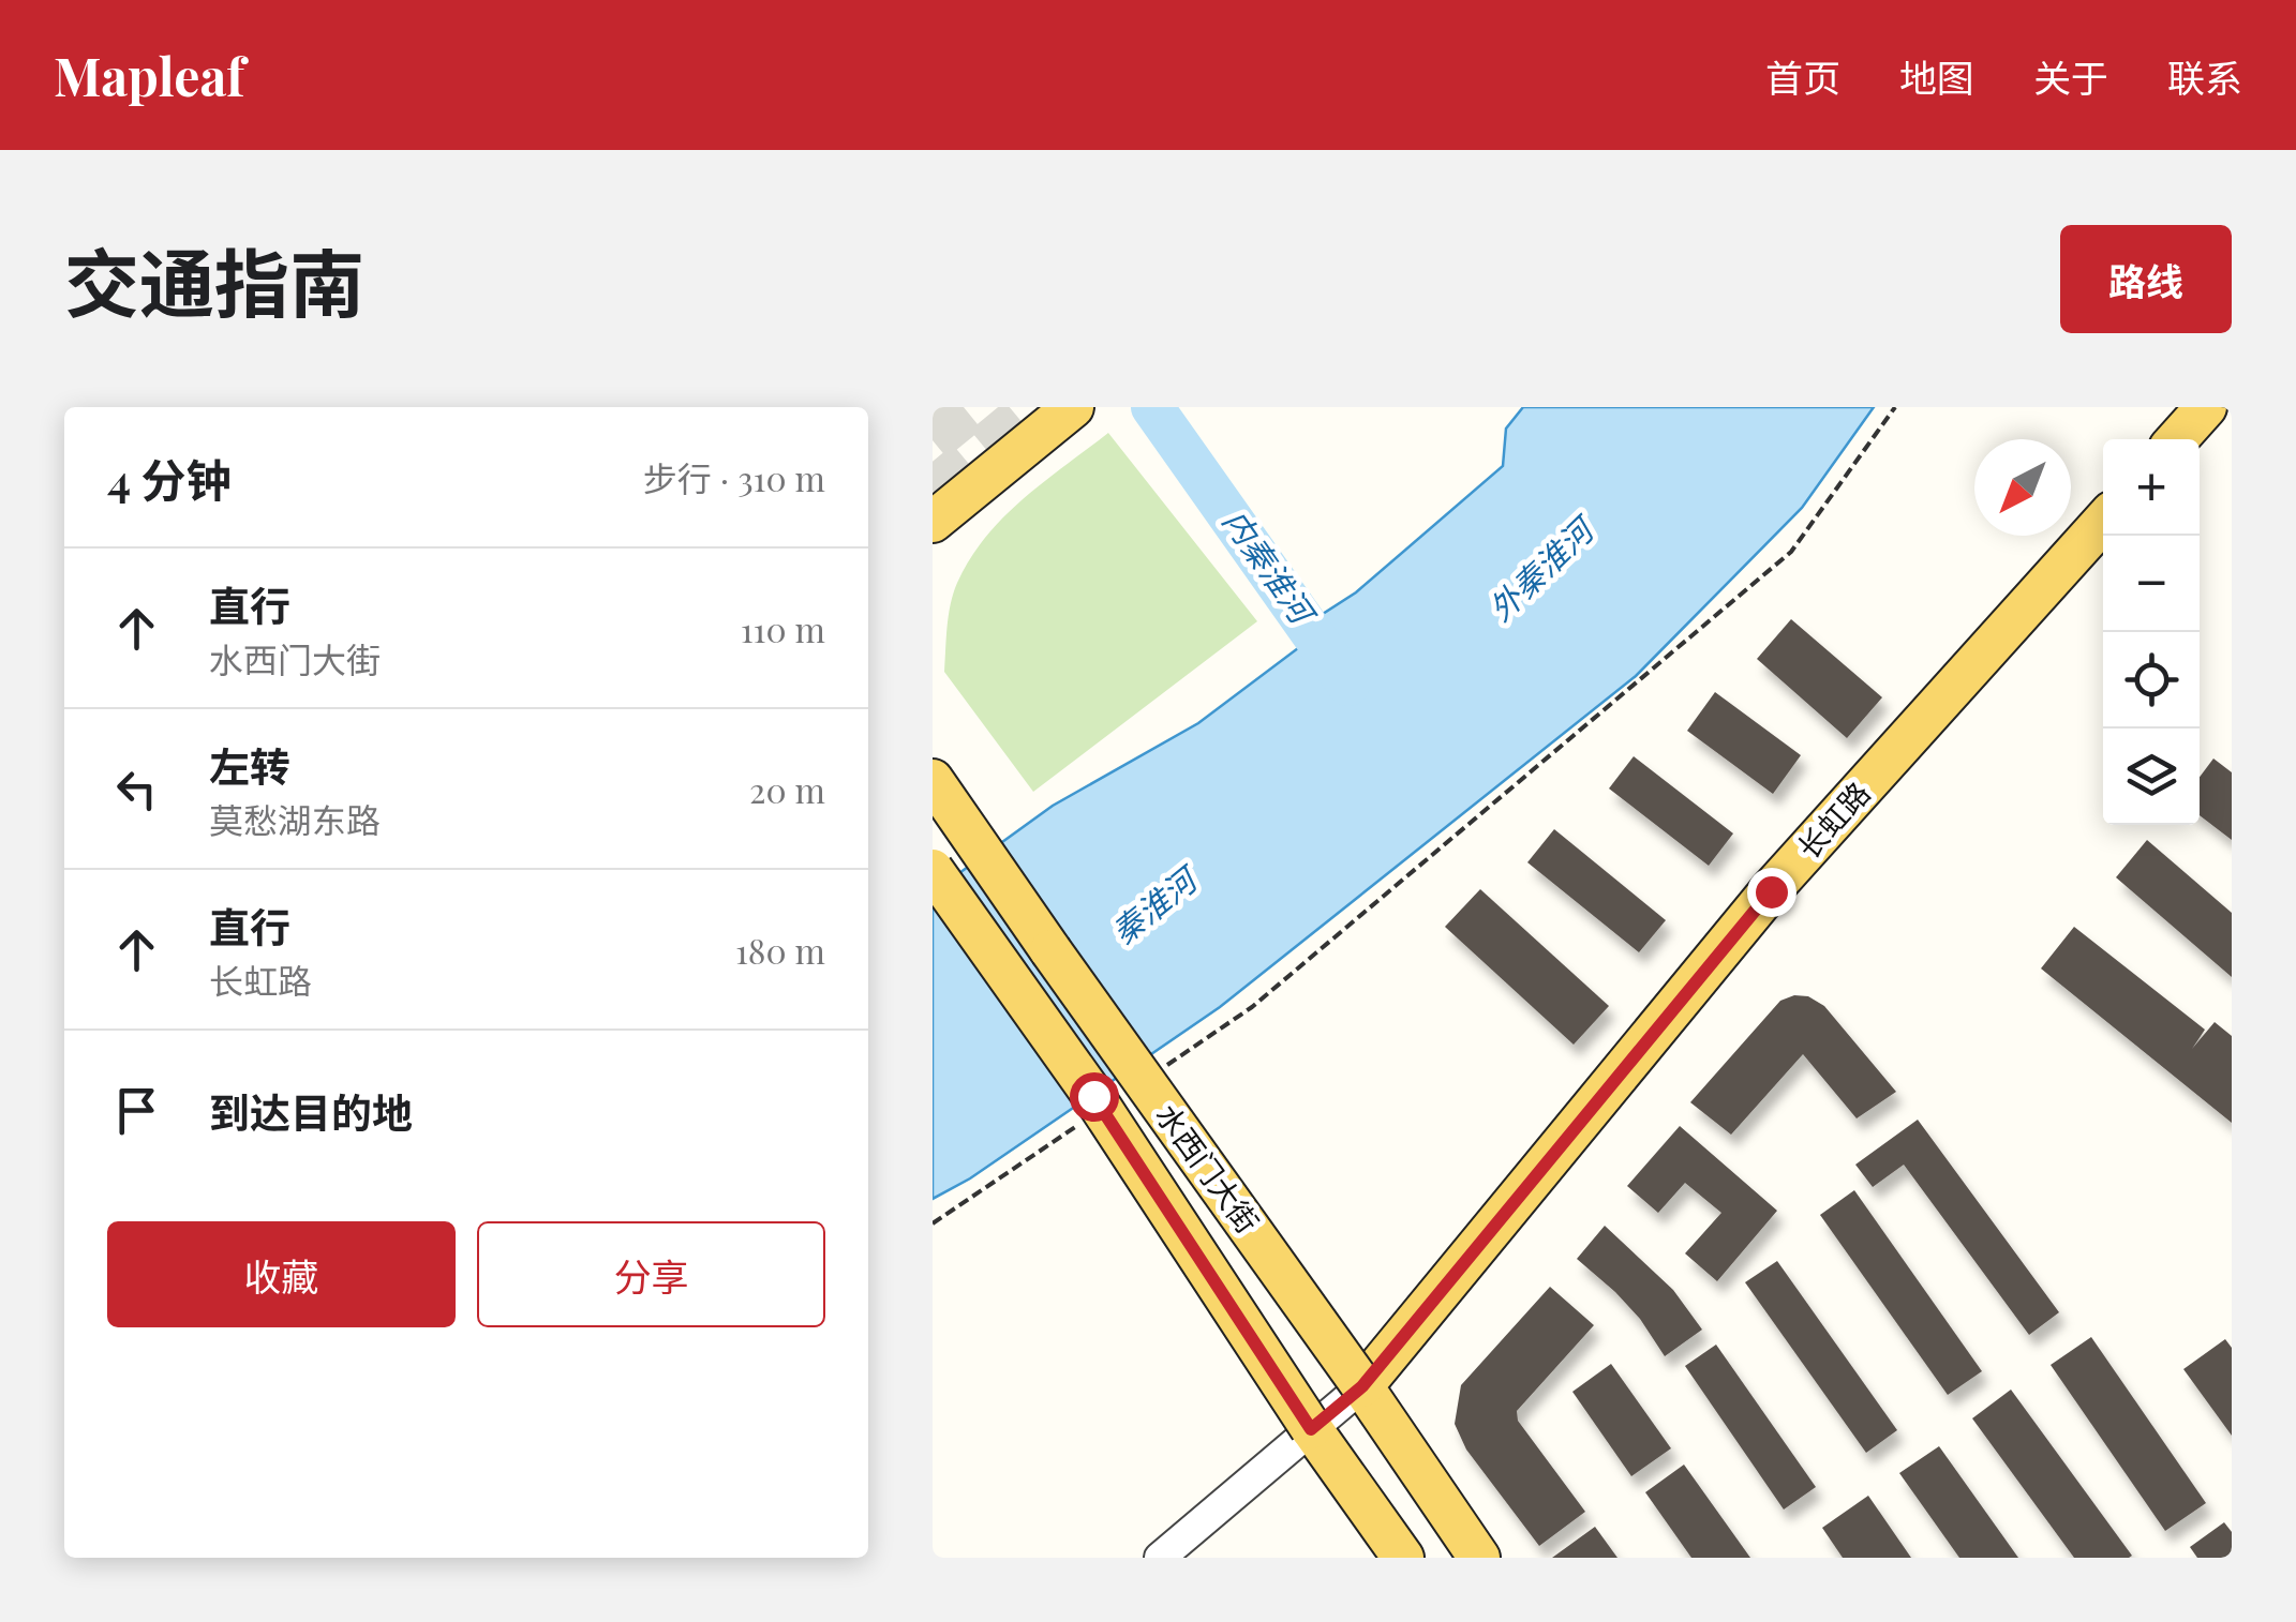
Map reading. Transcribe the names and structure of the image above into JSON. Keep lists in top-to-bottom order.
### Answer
{
  "streets": {
    "main road": ["长虹路", "水西门大街"]
  },
  "crossings": [
    ["长虹路", "水西门大街"]
  ],
  "water": ["内秦淮河", "外秦淮河", "秦淮河"],
  "north": "bottom left",
  "page": {
    "header": "Mapleaf",
    "nav": [
      "首页",
      "地图",
      "关于",
      "联系"
    ],
    "title": "交通指南",
    "buttons": [
      "路线",
      ["收藏", "分享"]
    ],
    "heading": ["4 分钟", "步行 · 310 m"],
    "map_buttons": ["+", "−"],
    "list": [
      ["直行", "水西门大街", "110 m"],
      ["左转", "莫愁湖东路", "20 m"],
      ["直行", "长虹路", "180 m"],
      "到达目的地"
    ]
  }
}
